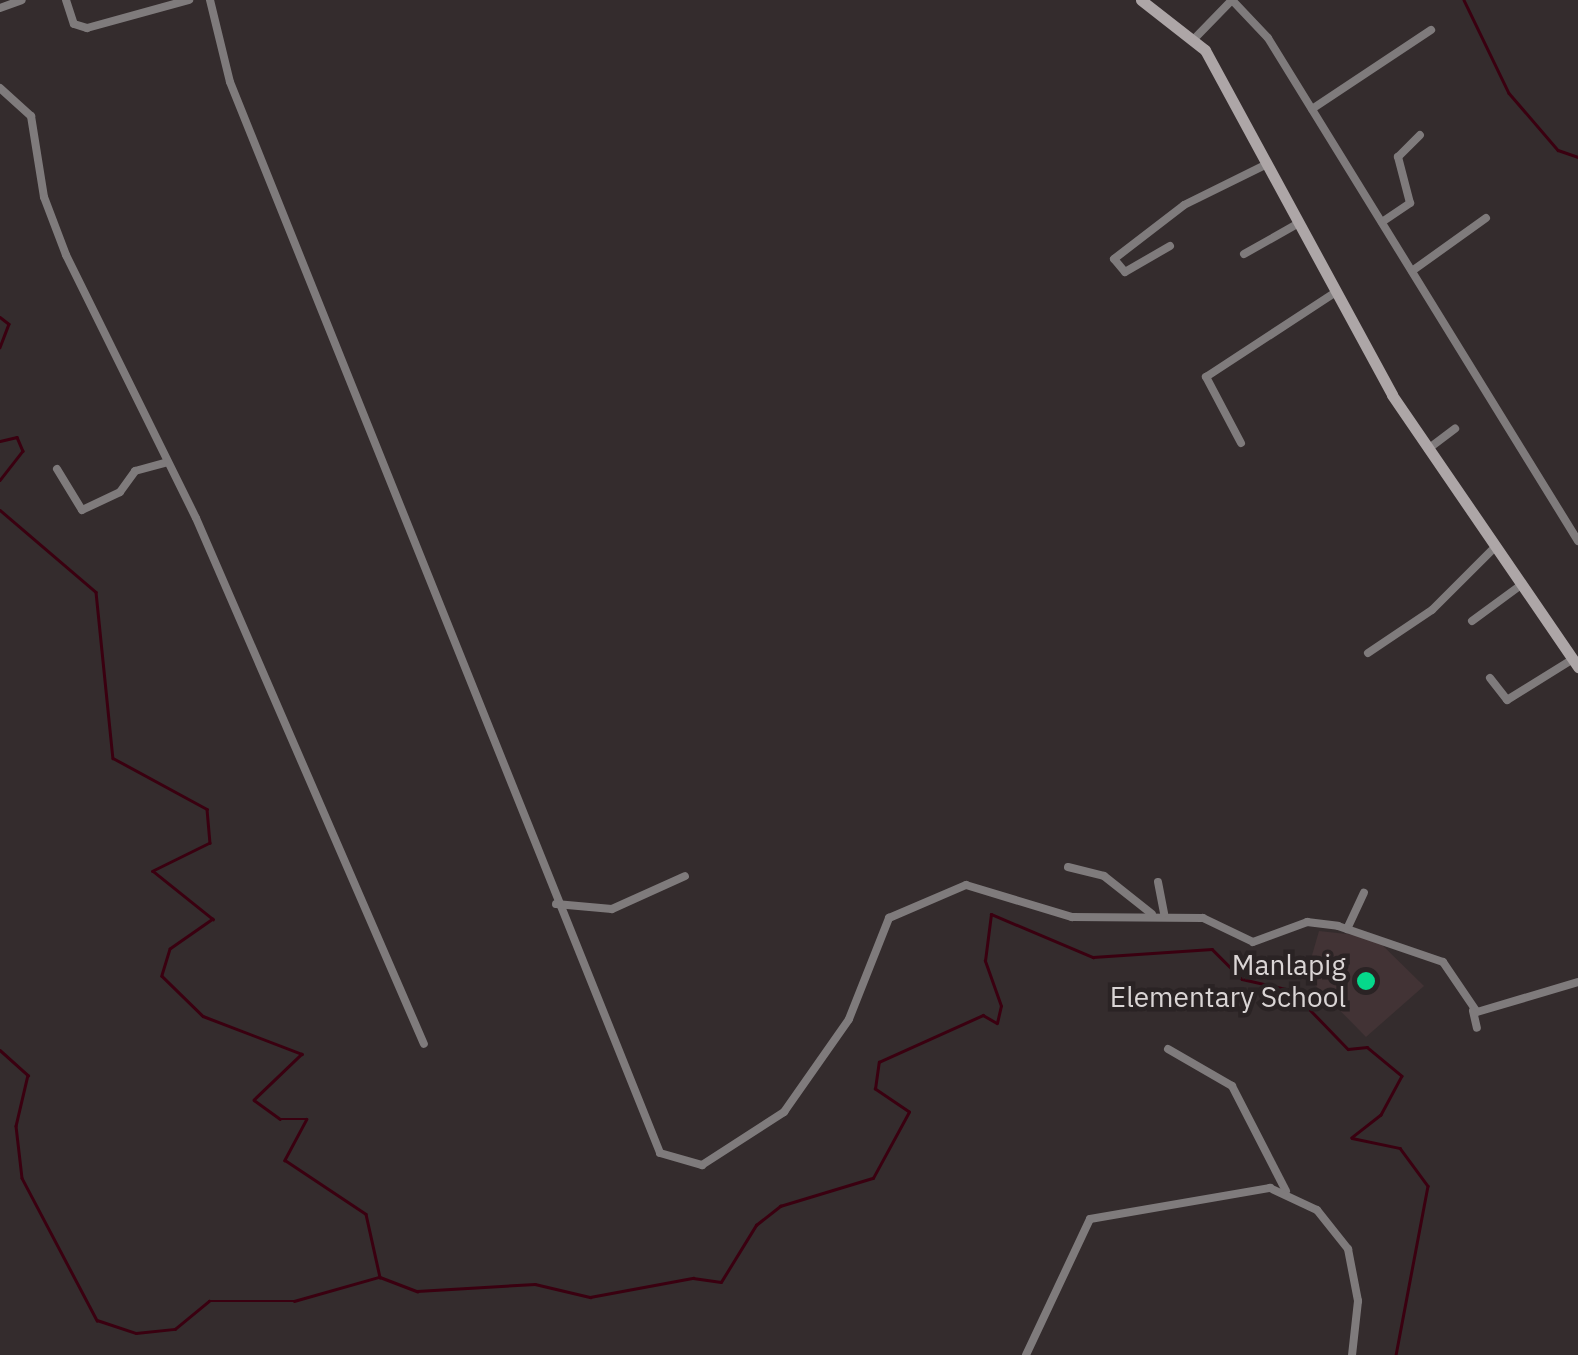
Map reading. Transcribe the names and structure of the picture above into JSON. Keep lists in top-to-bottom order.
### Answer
{
  "places": ["Manlapig Elementary School"]
}
